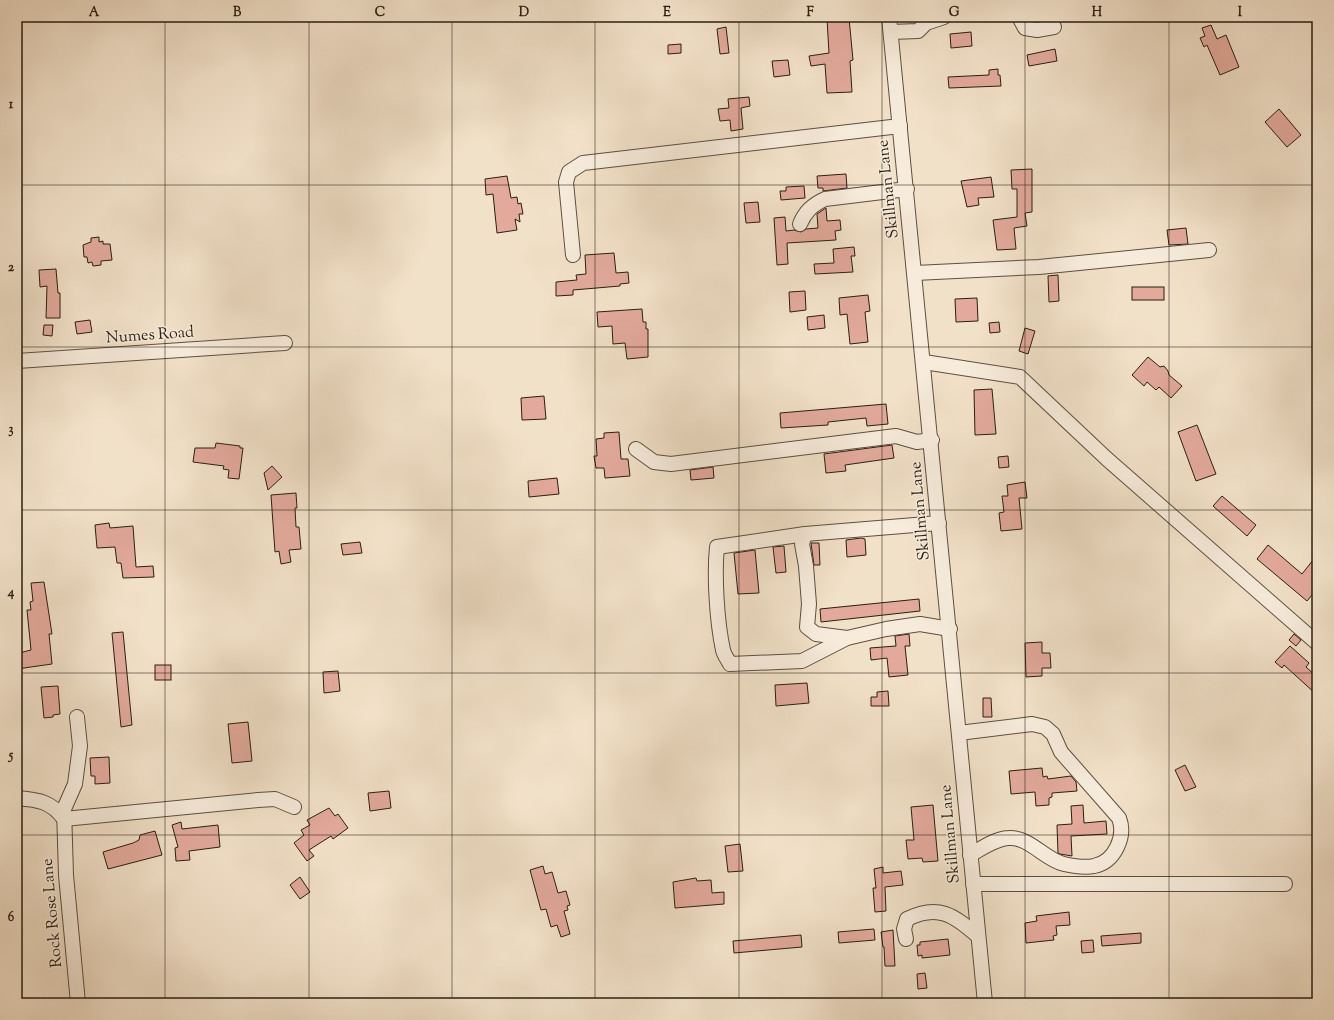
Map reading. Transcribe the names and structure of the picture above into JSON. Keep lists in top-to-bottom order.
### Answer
{
  "streets": {
    "street": ["Skillman Lane", "Numes Road", "Rock Rose Lane"]
  },
  "grid": {
    "columns": [
      "A",
      "B",
      "C",
      "D",
      "E",
      "F",
      "G",
      "H",
      "I"
    ],
    "rows": [
      "1",
      "2",
      "3",
      "4",
      "5",
      "6"
    ]
  }
}
